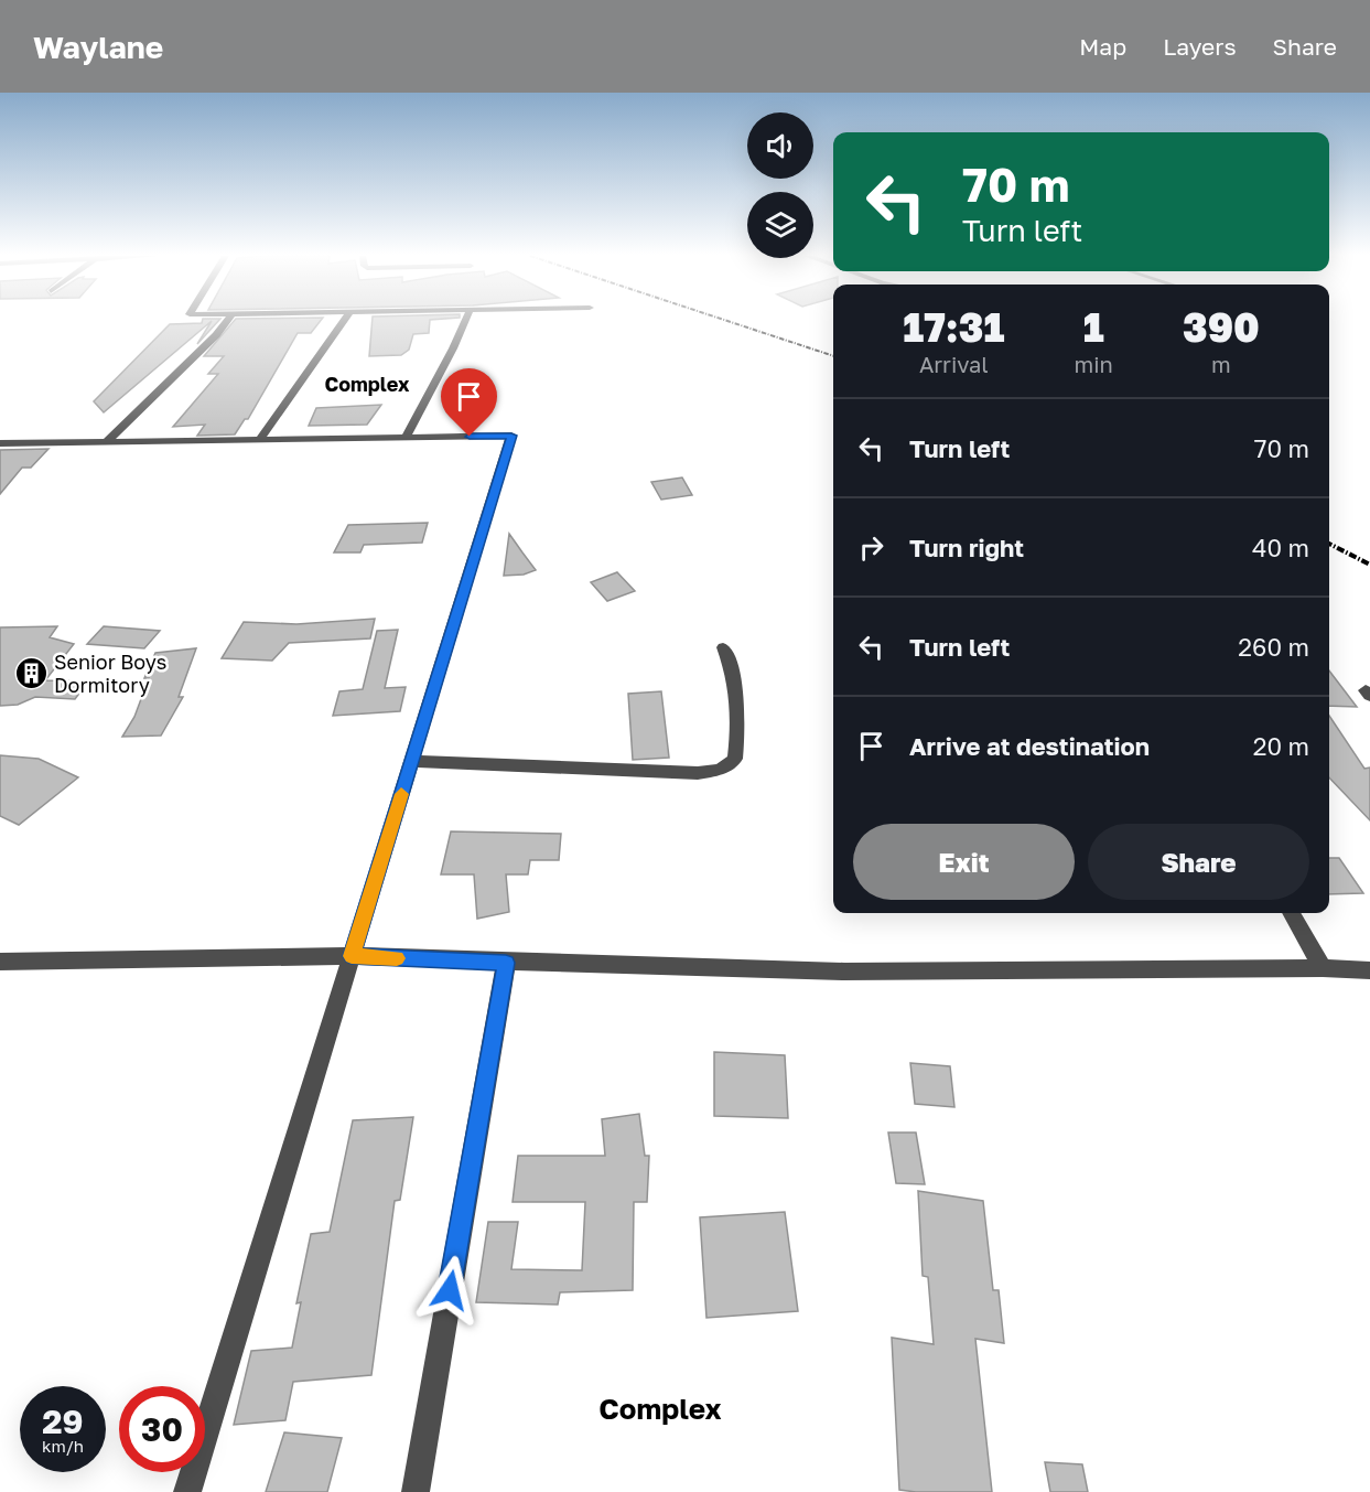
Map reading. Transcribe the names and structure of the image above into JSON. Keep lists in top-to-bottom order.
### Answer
{
  "districts": ["Complex", "Complex"],
  "places": {
    "building": ["Senior Boys Dormitory"]
  },
  "page": {
    "header": "Waylane",
    "nav": ["Map", "Layers", "Share"],
    "turn": ["70 m", "Turn left"],
    "eta": [
      "17:31",
      "Arrival",
      "1",
      "min",
      "390",
      "m"
    ],
    "list": [
      {
        "name": "Turn left",
        "value": "70 m"
      },
      {
        "name": "Turn right",
        "value": "40 m"
      },
      {
        "name": "Turn left",
        "value": "260 m"
      },
      {
        "name": "Arrive at destination",
        "value": "20 m"
      }
    ],
    "buttons": ["Exit", "Share"],
    "speed": "29 km/h",
    "limit": "30"
  }
}
